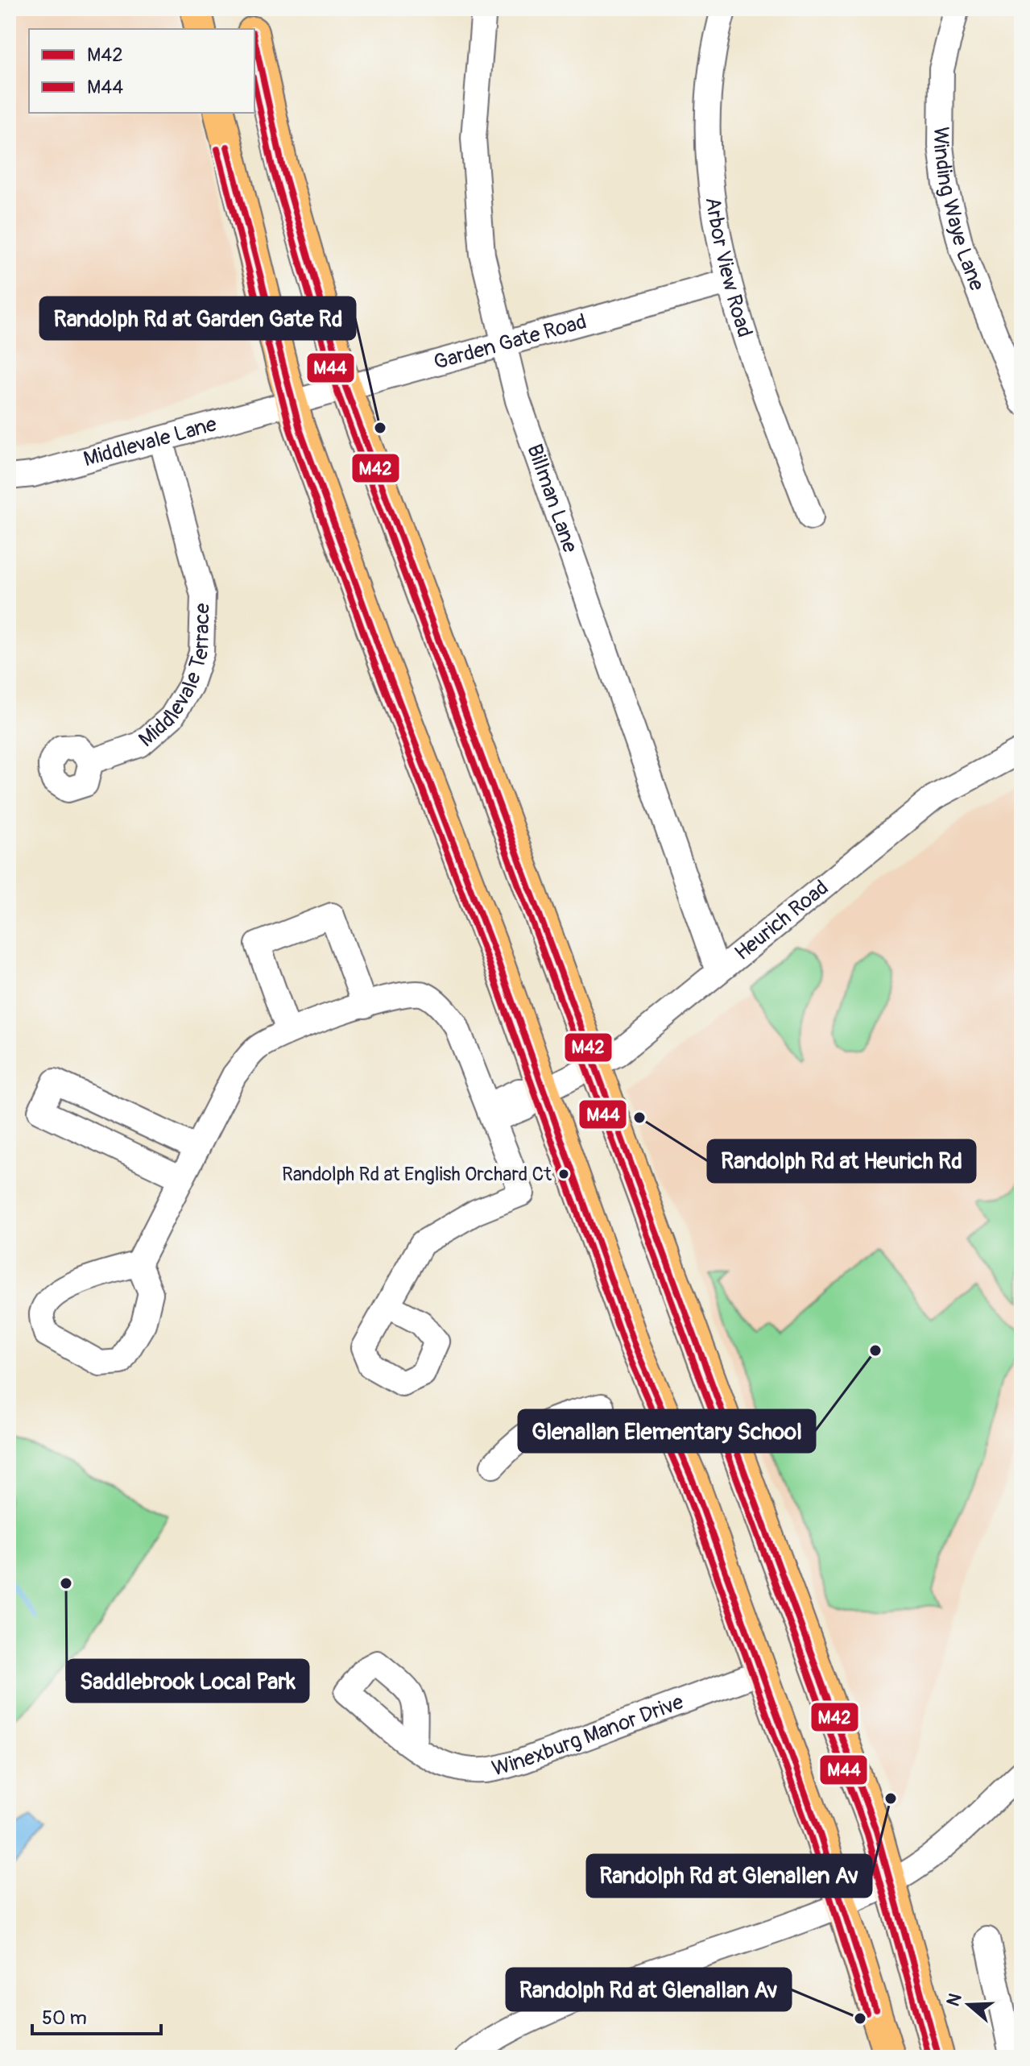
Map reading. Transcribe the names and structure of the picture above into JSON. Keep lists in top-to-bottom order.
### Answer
{
  "streets": {
    "street": [
      "Winding Waye Lane",
      "Arbor View Road",
      "Garden Gate Road",
      "Middlevale Lane",
      "Billman Lane",
      "Middlevale Terrace",
      "Heurich Road",
      "Winexburg Manor Drive"
    ]
  },
  "crossings": [
    ["Arbor View Road", "Garden Gate Road"],
    ["Garden Gate Road", "Middlevale Lane"],
    ["Garden Gate Road", "Billman Lane"],
    ["Middlevale Lane", "Middlevale Terrace"],
    ["Billman Lane", "Heurich Road"]
  ],
  "places": [
    "Randolph Rd at Garden Gate Rd",
    "Randolph Rd at Heurich Rd",
    "Randolph Rd at English Orchard Ct",
    "Glenallan Elementary School",
    "Saddlebrook Local Park",
    "Randolph Rd at Glenallen Av",
    "Randolph Rd at Glenallan Av"
  ],
  "lines": ["transit line M42", "transit line M44"],
  "legend": ["M42", "M44"],
  "scale_bar": "50 m",
  "north": "left"
}
